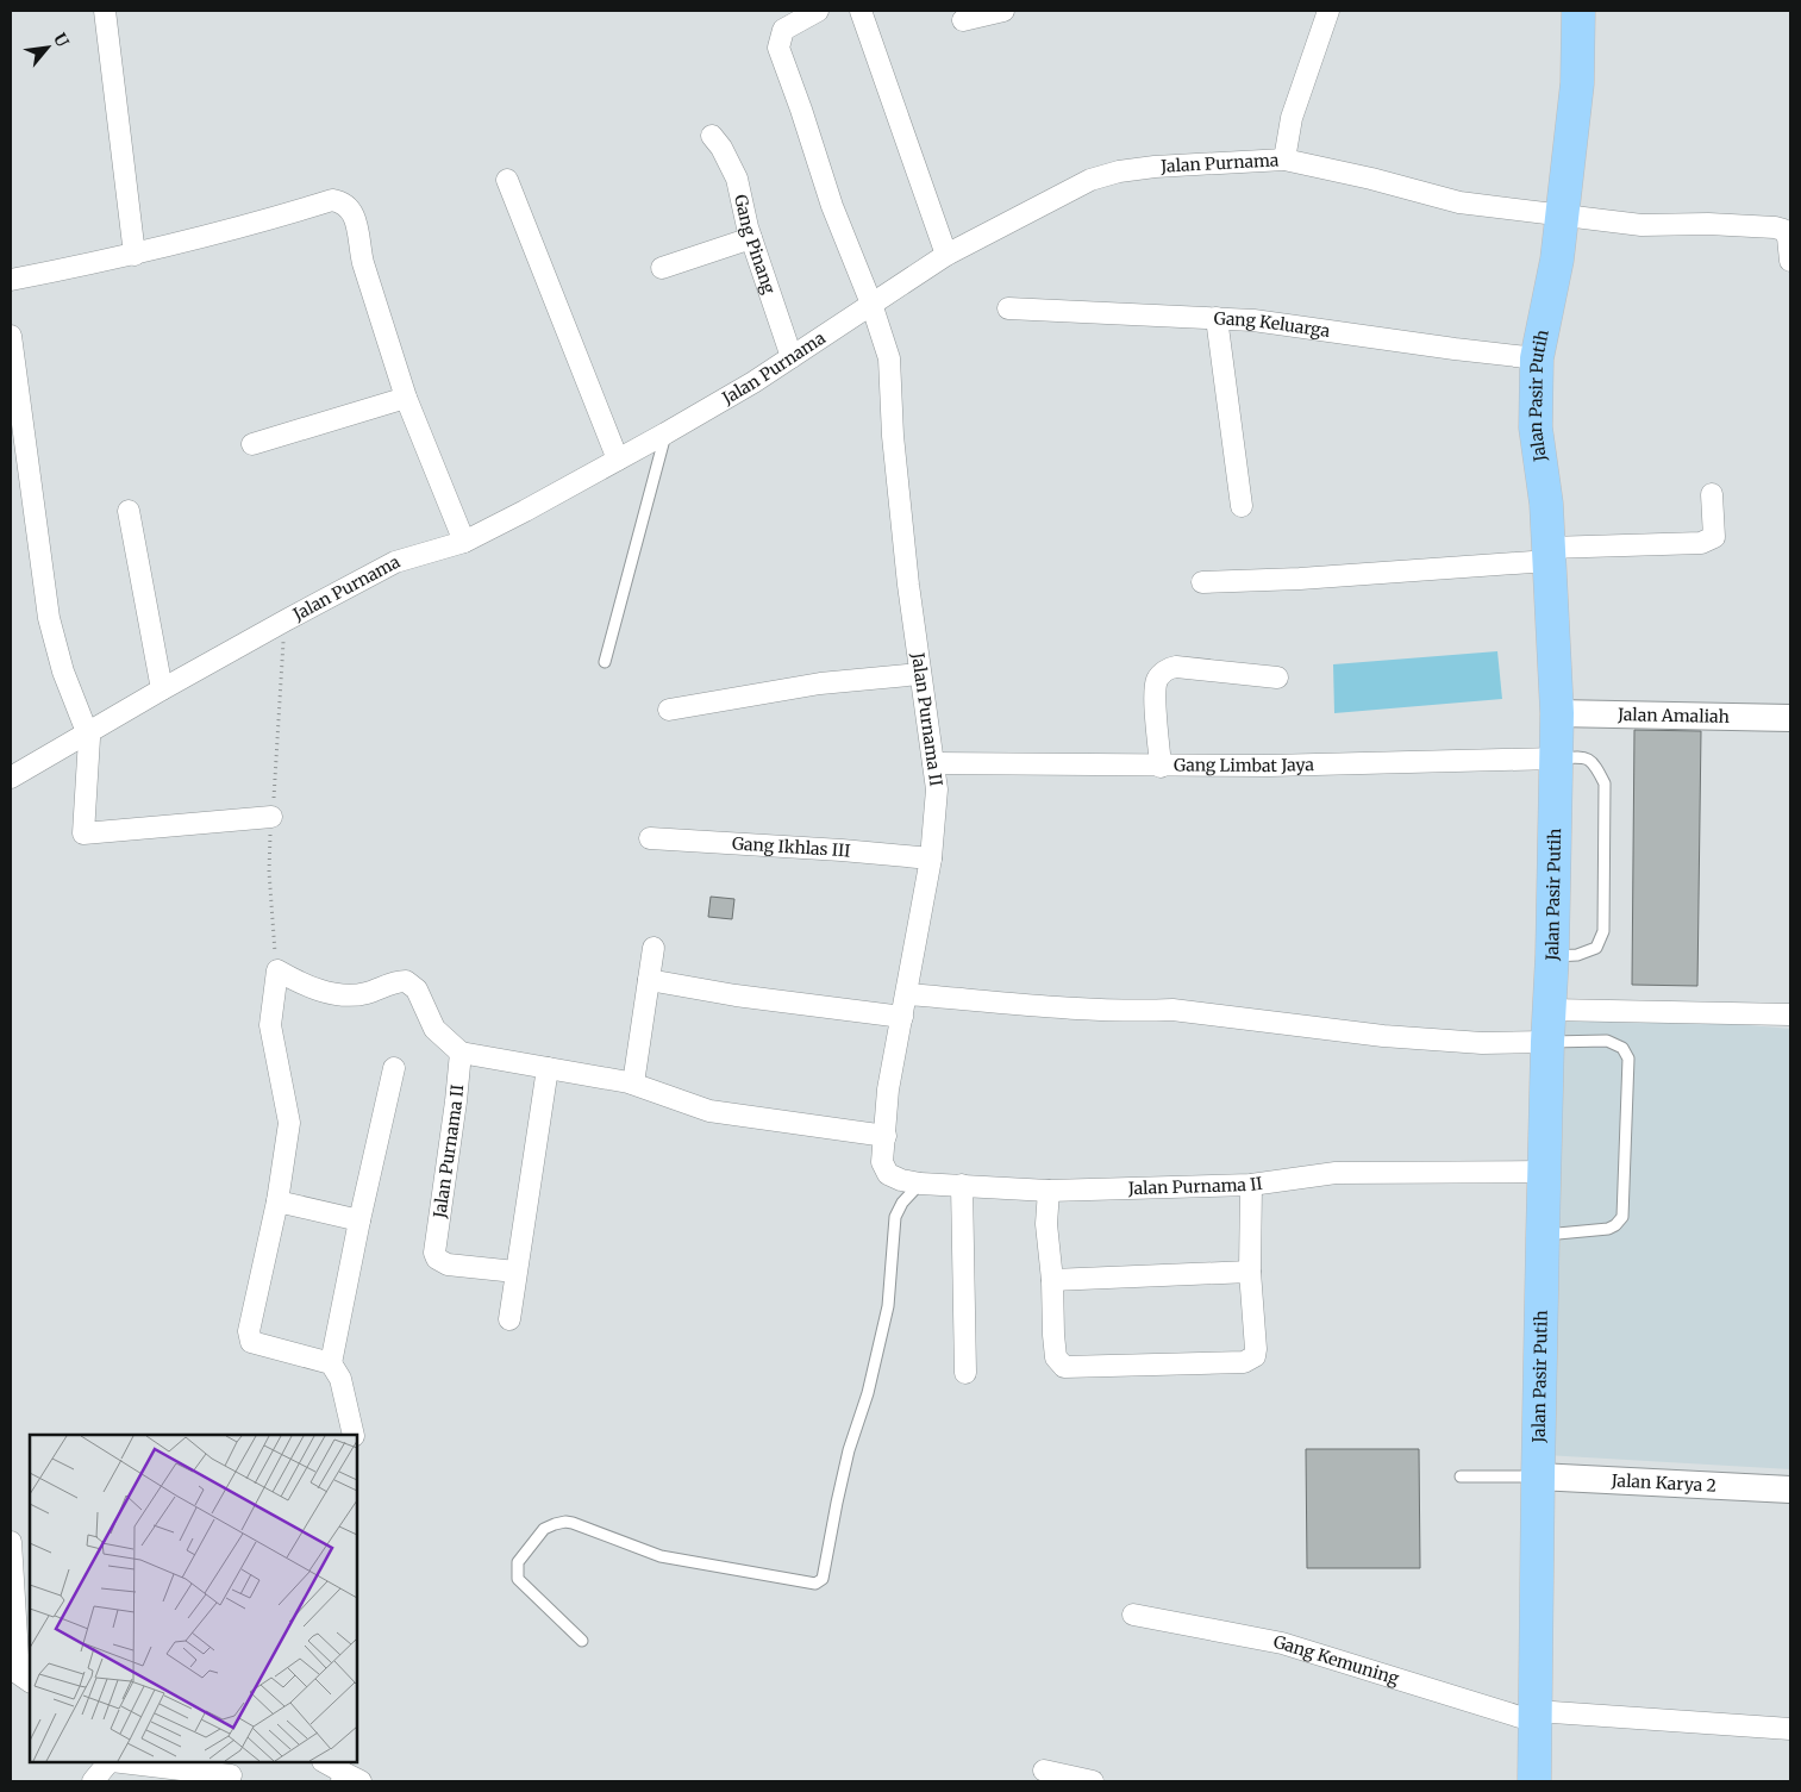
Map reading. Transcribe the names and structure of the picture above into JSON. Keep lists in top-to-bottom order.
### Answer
{
  "streets": {
    "highway": ["Jalan Pasir Putih"],
    "street": [
      "Jalan Purnama",
      "Gang Pinang",
      "Gang Keluarga",
      "Jalan Amaliah",
      "Jalan Purnama II",
      "Gang Limbat Jaya",
      "Gang Ikhlas III",
      "Jalan Karya 2",
      "Gang Kemuning"
    ]
  },
  "crossings": [
    ["Jalan Purnama", "Gang Pinang"],
    ["Jalan Purnama", "Jalan Pasir Putih"],
    ["Jalan Purnama", "Jalan Purnama II"],
    ["Gang Keluarga", "Jalan Pasir Putih"],
    ["Jalan Pasir Putih", "Jalan Amaliah"],
    ["Jalan Pasir Putih", "Jalan Purnama II"],
    ["Jalan Pasir Putih", "Gang Limbat Jaya"],
    ["Jalan Pasir Putih", "Jalan Karya 2"],
    ["Jalan Pasir Putih", "Gang Kemuning"],
    ["Jalan Purnama II", "Gang Limbat Jaya"],
    ["Jalan Purnama II", "Gang Ikhlas III"]
  ],
  "north": "top right"
}
